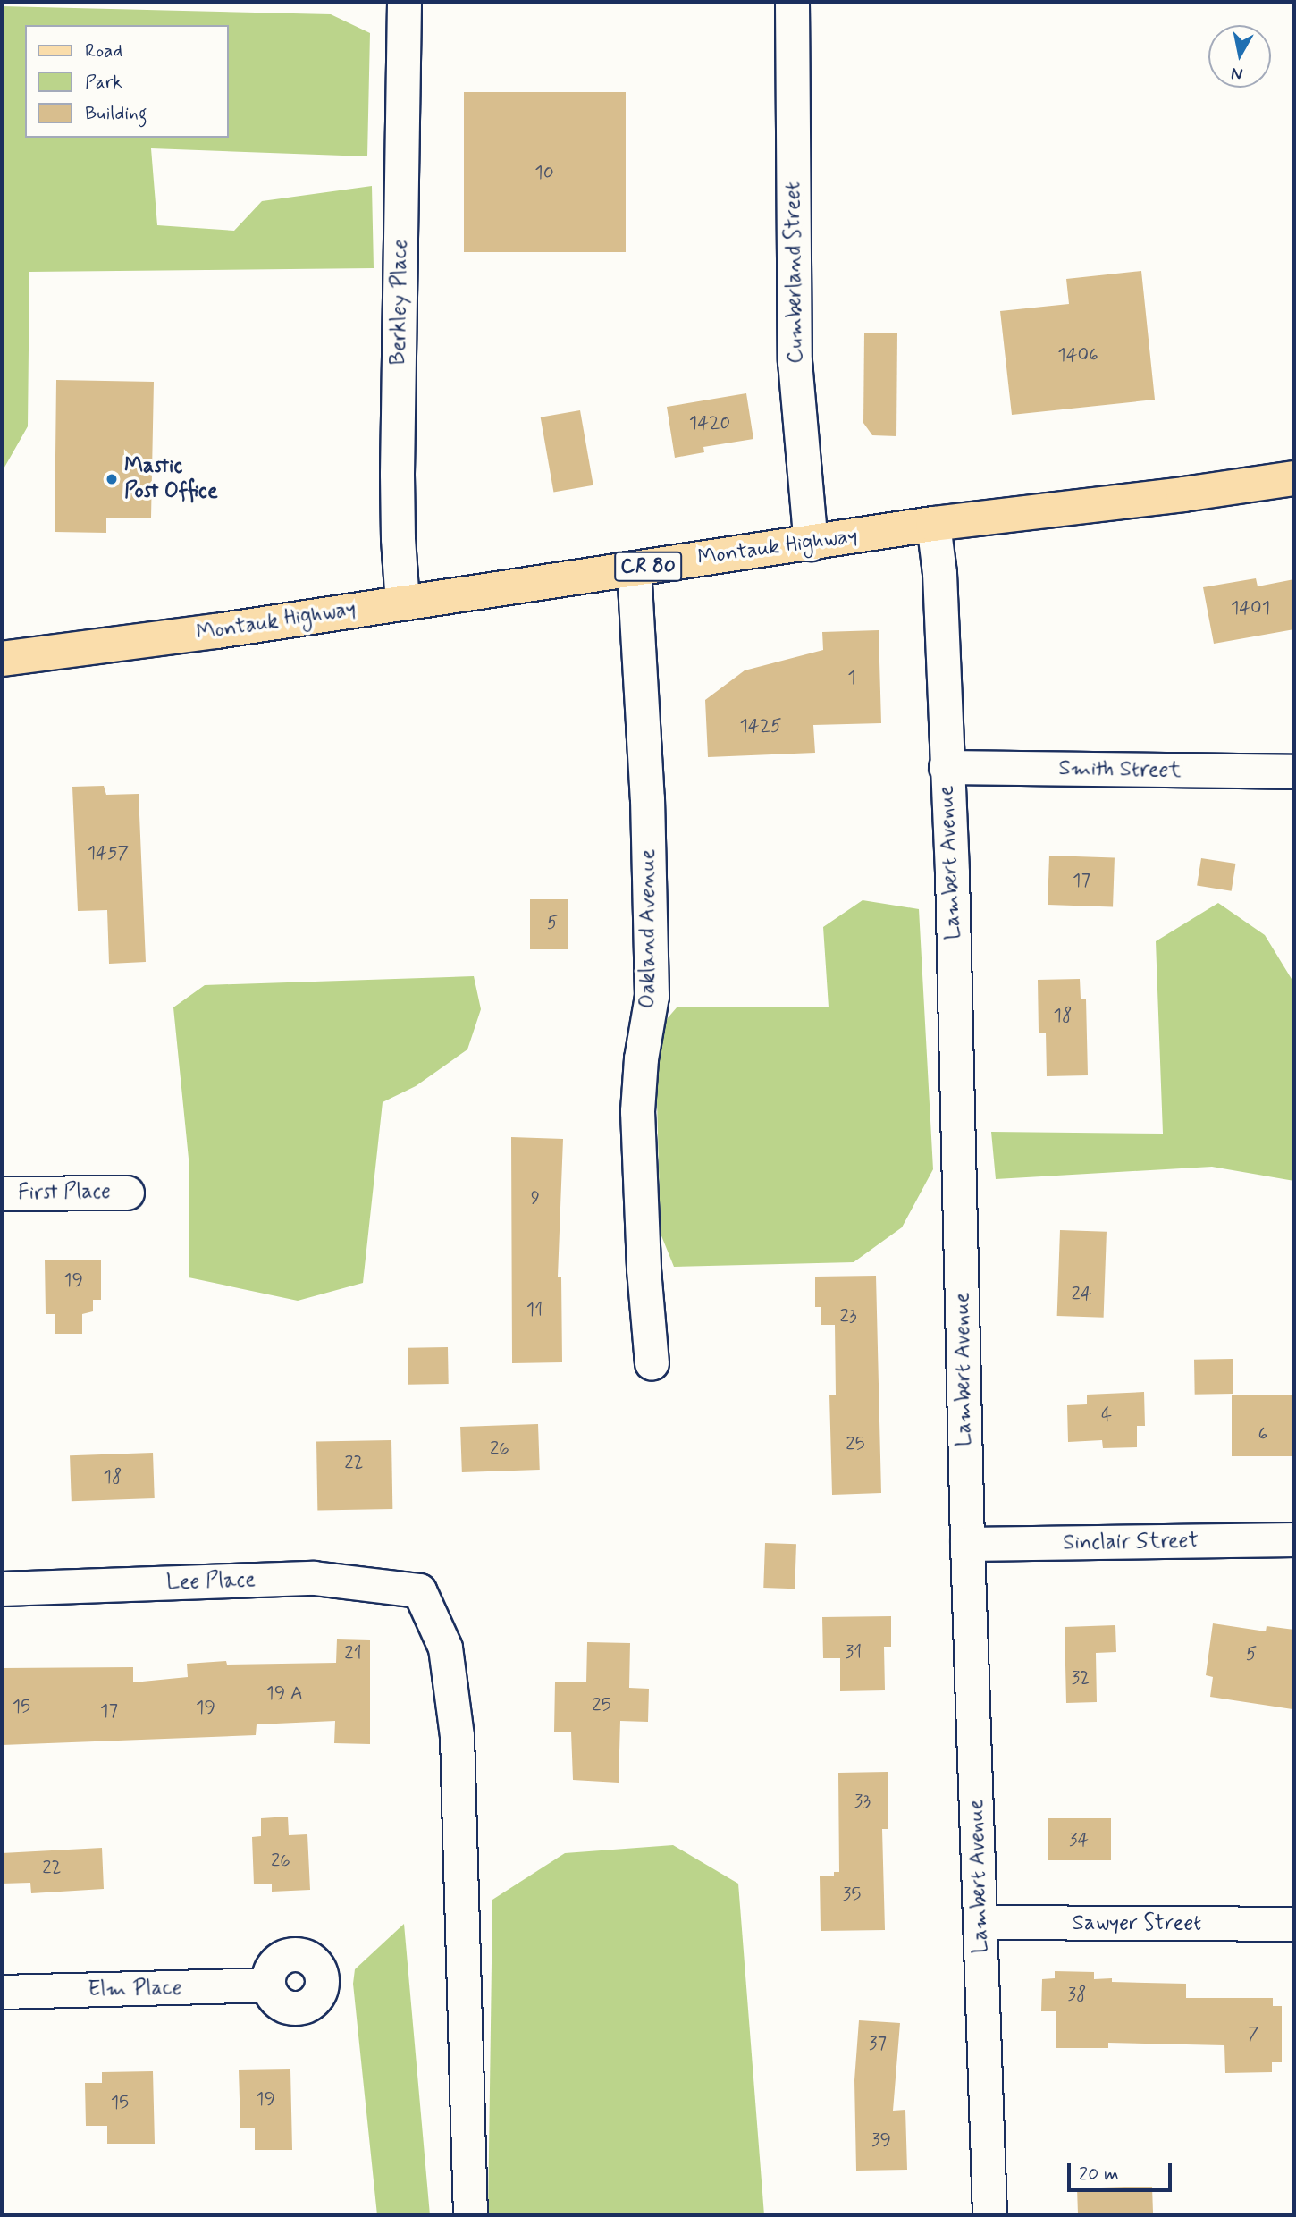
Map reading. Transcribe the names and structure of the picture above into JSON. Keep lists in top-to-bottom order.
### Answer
{
  "streets": {
    "main road": ["Montauk Highway", "CR 80"],
    "street": [
      "Cumberland Street",
      "Berkley Place",
      "Smith Street",
      "Lambert Avenue",
      "Oakland Avenue",
      "First Place",
      "Sinclair Street",
      "Lee Place",
      "Sawyer Street",
      "Elm Place"
    ]
  },
  "crossings": [
    ["Cumberland Street", "Montauk Highway"],
    ["Berkley Place", "Montauk Highway"],
    ["Montauk Highway", "Lambert Avenue"],
    ["Montauk Highway", "Oakland Avenue"],
    ["Smith Street", "Lambert Avenue"],
    ["Lambert Avenue", "Sinclair Street"],
    ["Lambert Avenue", "Sawyer Street"]
  ],
  "places": ["Mastic Post Office"],
  "house_numbers": [
    "10",
    "1406",
    "1420",
    "1401",
    "1",
    "1425",
    "1457",
    "17",
    "5",
    "18",
    "9",
    "19",
    "24",
    "11",
    "23",
    "4",
    "6",
    "25",
    "26",
    "22",
    "18",
    "31",
    "21",
    "5",
    "32",
    "19 A",
    "25",
    "15",
    "19",
    "17",
    "33",
    "34",
    "26",
    "22",
    "35",
    "38",
    "7",
    "37",
    "19",
    "15",
    "39"
  ],
  "legend": ["Road", "Park", "Building"],
  "scale_bar": "20 m",
  "north": "bottom"
}
